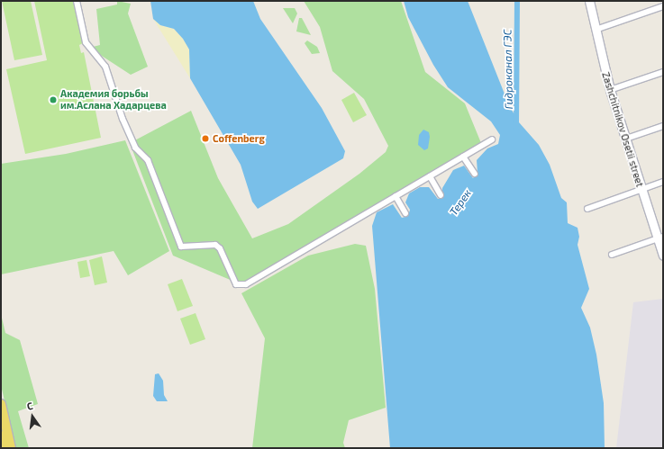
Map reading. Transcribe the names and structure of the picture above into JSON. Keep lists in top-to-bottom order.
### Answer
{
  "streets": {
    "street": ["Zashchitnikov Osetii street"]
  },
  "water": ["Гидроканал ГЭС", "Терек"],
  "places": ["Академия борьбы им.Аслана Хадарцева", "Coffenberg"],
  "north": "top"
}
